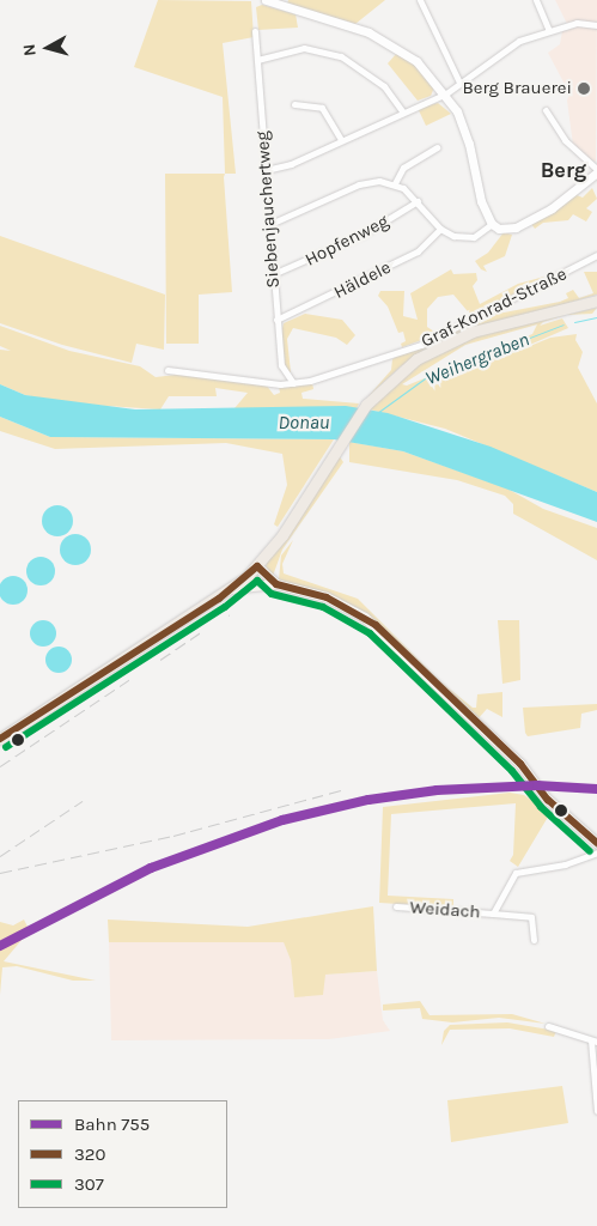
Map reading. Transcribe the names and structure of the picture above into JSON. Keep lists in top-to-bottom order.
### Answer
{
  "streets": {
    "street": [
      "Siebenjauchertweg",
      "Hopfenweg",
      "Häldele",
      "Graf-Konrad-Straße",
      "Weidach"
    ]
  },
  "crossings": [
    ["Siebenjauchertweg", "Hopfenweg"],
    ["Siebenjauchertweg", "Häldele"],
    ["Siebenjauchertweg", "Graf-Konrad-Straße"]
  ],
  "districts": ["Berg"],
  "water": ["Weihergraben", "Donau"],
  "places": ["Berg Brauerei"],
  "lines": ["transit line 320", "transit line 307", "rail line 755"],
  "legend": ["Bahn 755", "320", "307"],
  "north": "left"
}
